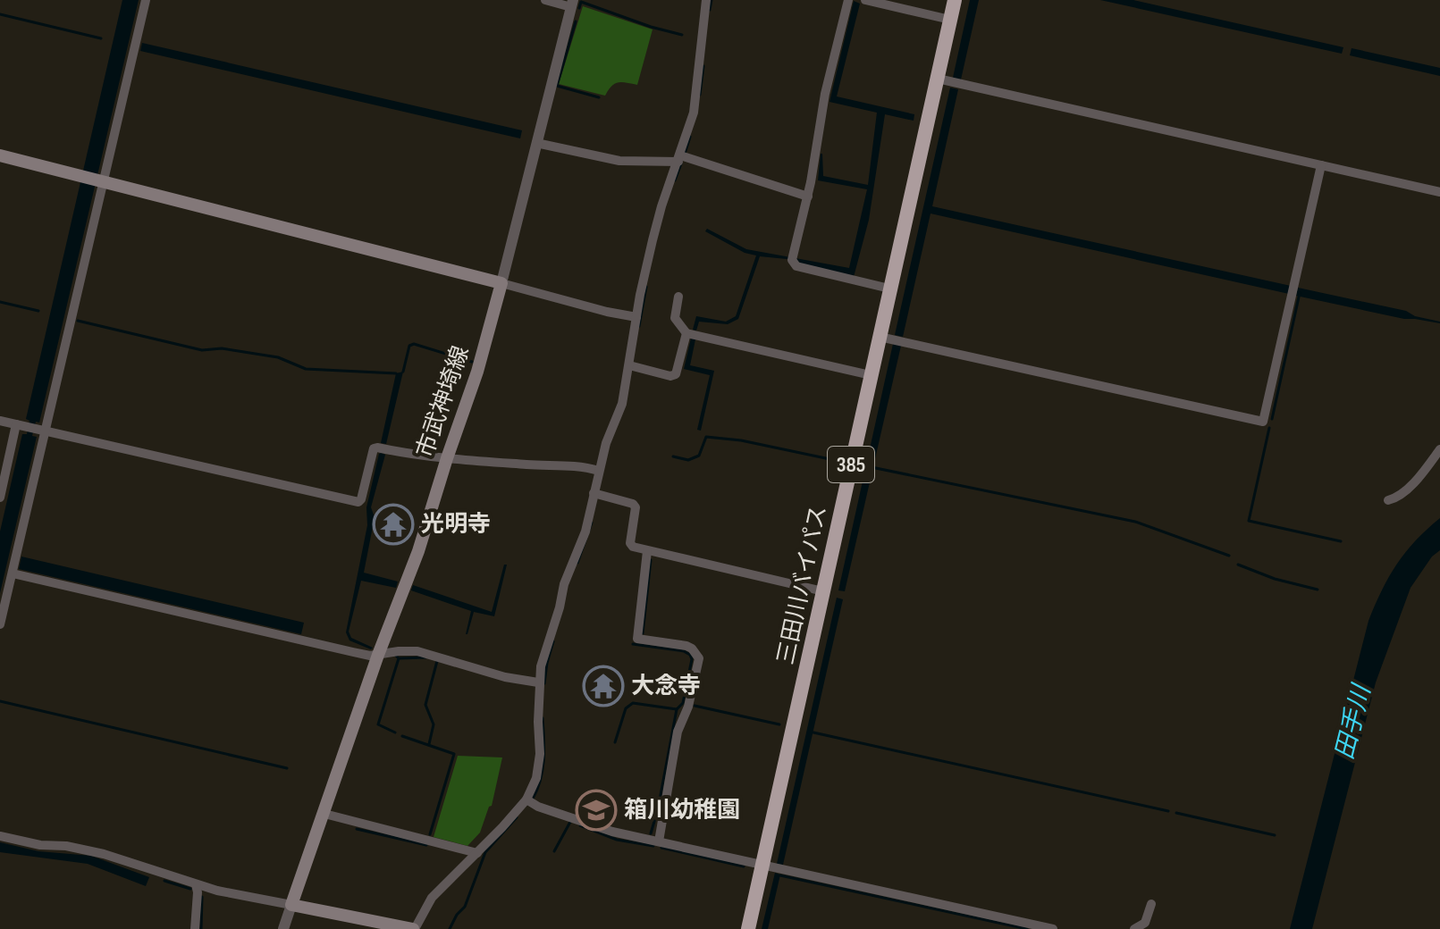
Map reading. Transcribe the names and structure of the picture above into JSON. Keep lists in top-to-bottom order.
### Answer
{
  "streets": {
    "highway": ["385", "三田川バイパス"],
    "main road": ["市武神埼線"]
  },
  "water": ["田手川"],
  "places": {
    "temple": ["光明寺", "大念寺"],
    "school or university": ["箱川幼稚園"]
  }
}
